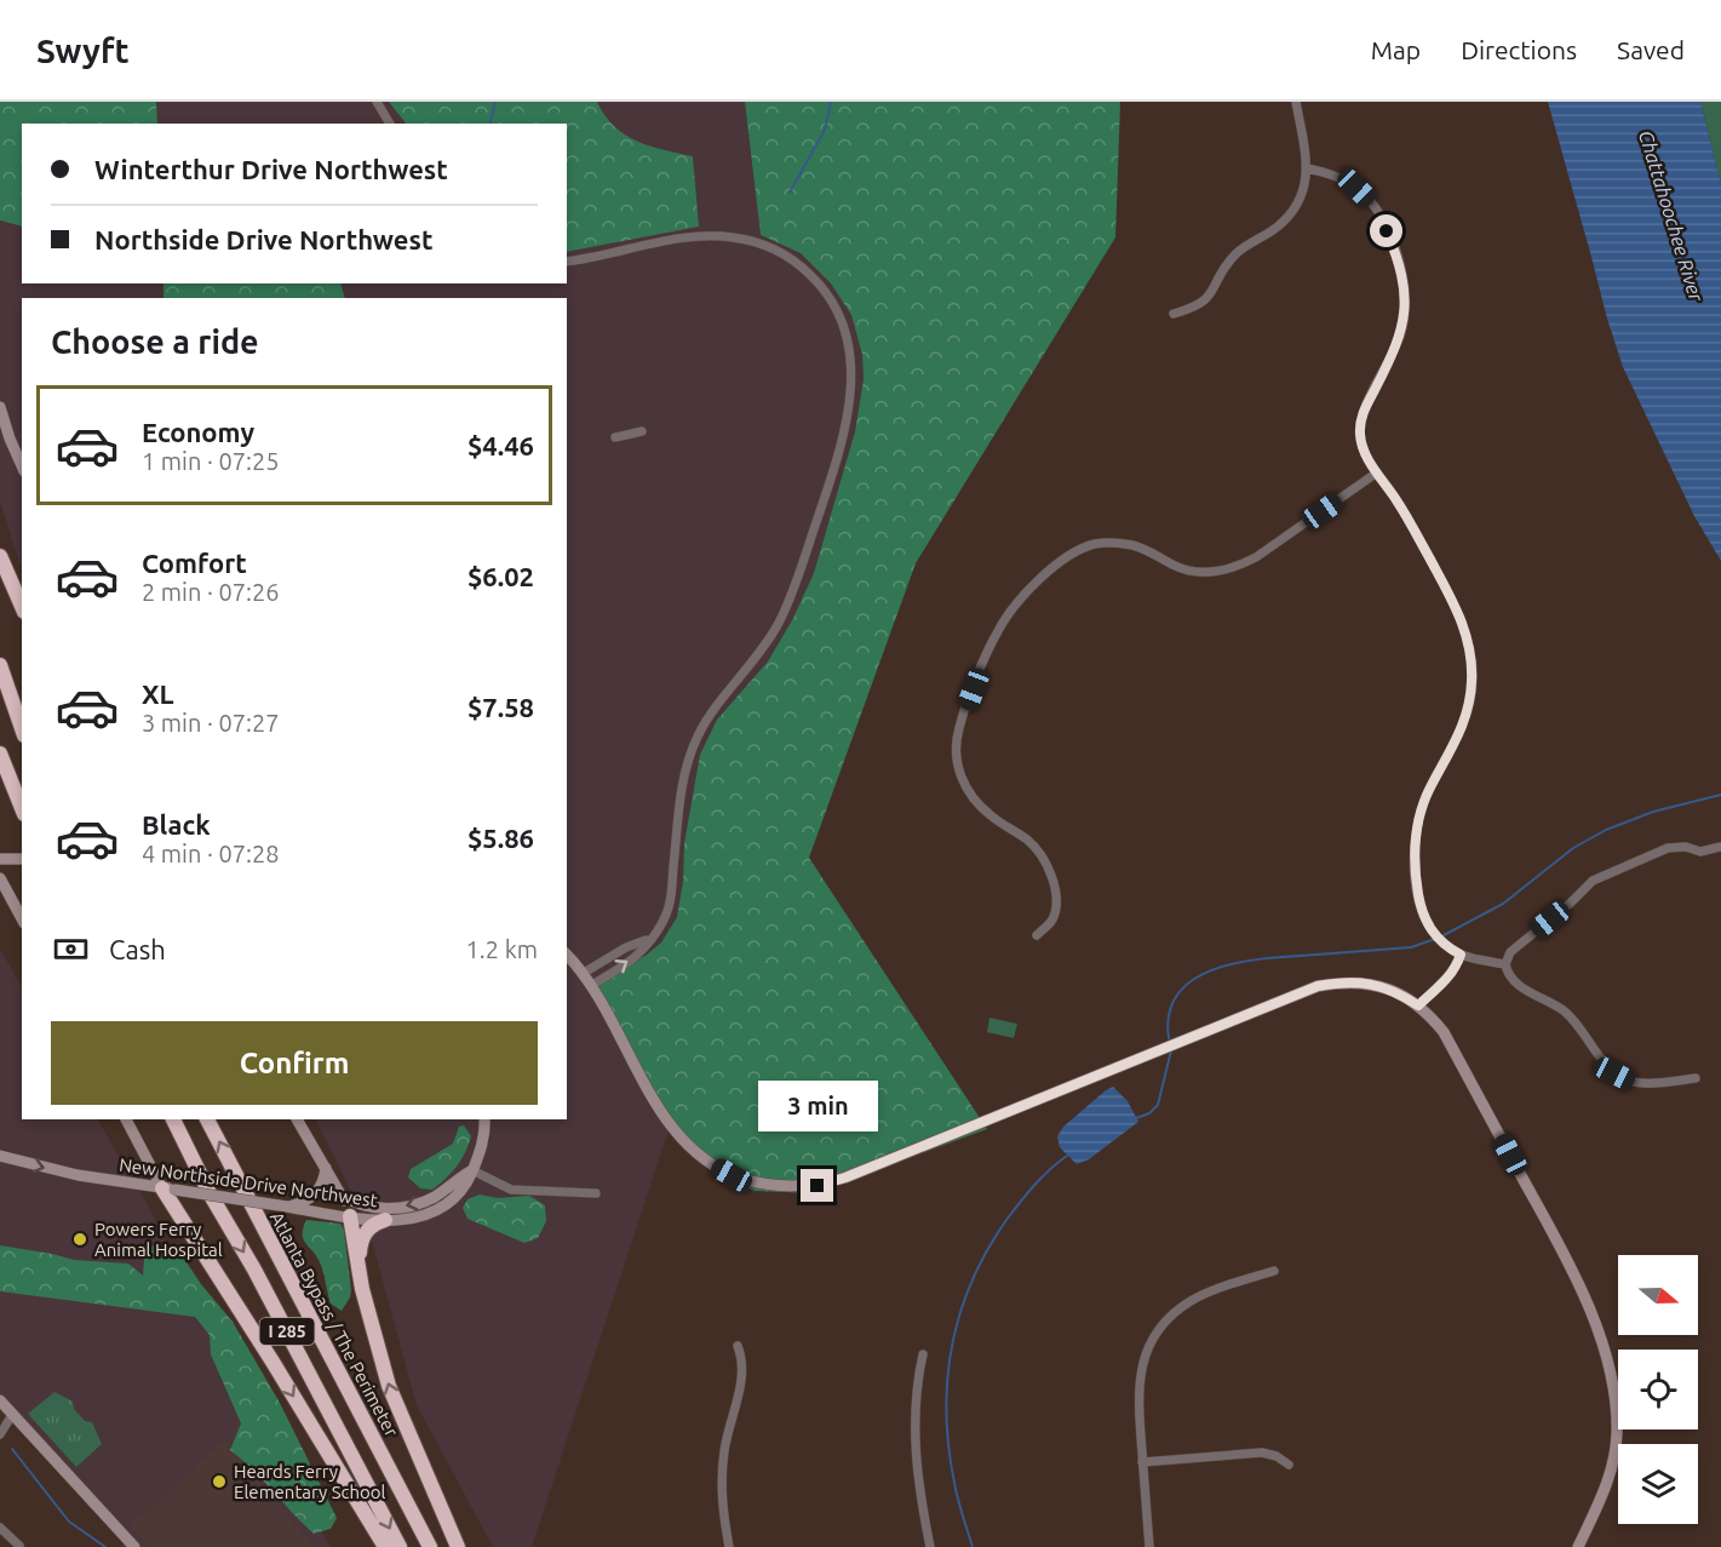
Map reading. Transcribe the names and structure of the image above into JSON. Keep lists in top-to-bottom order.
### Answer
{
  "streets": {
    "highway": ["Atlanta Bypass / The Perimeter", "I 285"],
    "street": ["New Northside Drive Northwest"]
  },
  "water": ["Chattahoochee River"],
  "places": ["Powers Ferry Animal Hospital", "Heards Ferry Elementary School"],
  "north": "right",
  "page": {
    "header": "Swyft",
    "nav": ["Map", "Directions", "Saved"],
    "banner": ["Winterthur Drive Northwest", "Northside Drive Northwest"],
    "heading": "Choose a ride",
    "list": [
      {
        "name": "Economy",
        "note": "1 min · 07:25",
        "value": "$4.46"
      },
      {
        "name": "Comfort",
        "note": "2 min · 07:26",
        "value": "$6.02"
      },
      {
        "name": "XL",
        "note": "3 min · 07:27",
        "value": "$7.58"
      },
      {
        "name": "Black",
        "note": "4 min · 07:28",
        "value": "$5.86"
      }
    ],
    "pay": ["Cash", "1.2 km"],
    "buttons": "Confirm",
    "bubble": "3 min"
  }
}
